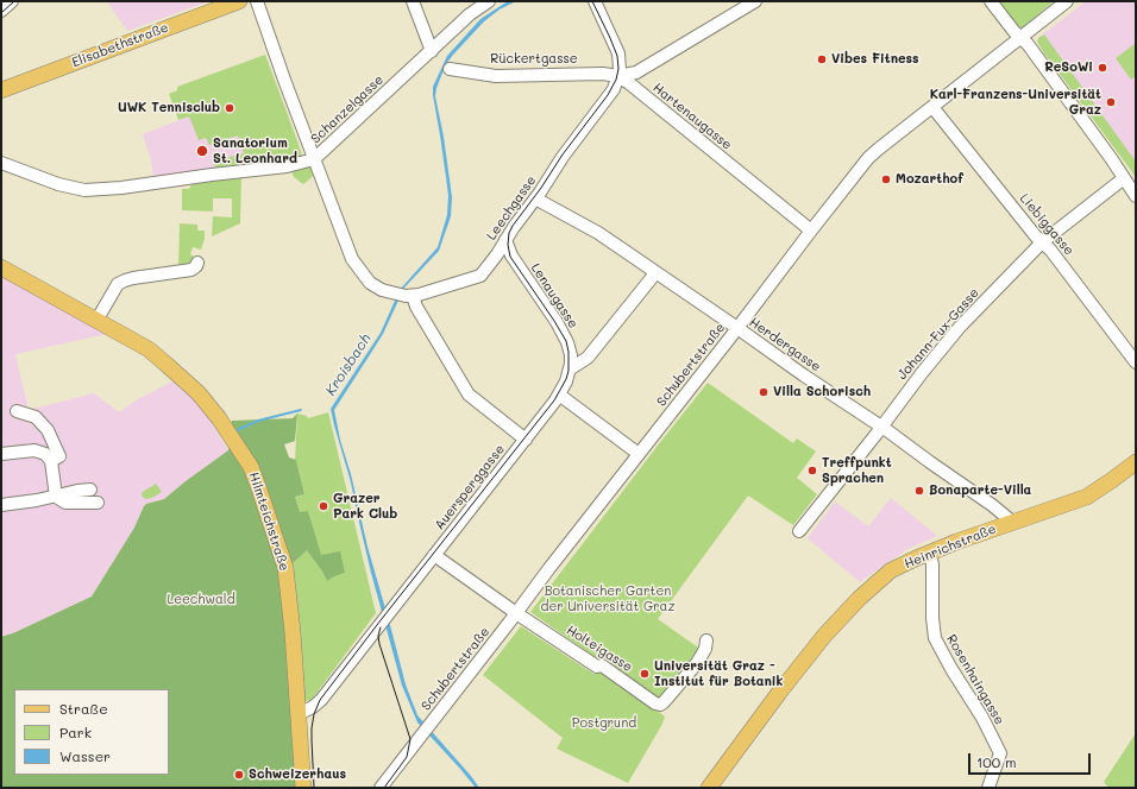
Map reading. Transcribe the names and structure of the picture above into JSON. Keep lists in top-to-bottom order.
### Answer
{
  "streets": {
    "main road": ["Elisabethstraße", "Hilmteichstraße", "Heinrichstraße"],
    "street": [
      "Rückertgasse",
      "Schanzelgasse",
      "Hartenaugasse",
      "Leechgasse",
      "Liebiggasse",
      "Lenaugasse",
      "Johann-Fux-Gasse",
      "Herdergasse",
      "Schubertstraße",
      "Auersperggasse",
      "Holteigasse",
      "Rosenhaingasse"
    ]
  },
  "crossings": [
    ["Rückertgasse", "Hartenaugasse"],
    ["Rückertgasse", "Leechgasse"],
    ["Hartenaugasse", "Leechgasse"],
    ["Hartenaugasse", "Schubertstraße"],
    ["Leechgasse", "Lenaugasse"],
    ["Leechgasse", "Herdergasse"],
    ["Liebiggasse", "Johann-Fux-Gasse"],
    ["Liebiggasse", "Schubertstraße"],
    ["Lenaugasse", "Auersperggasse"],
    ["Johann-Fux-Gasse", "Herdergasse"],
    ["Herdergasse", "Schubertstraße"],
    ["Herdergasse", "Heinrichstraße"],
    ["Schubertstraße", "Holteigasse"],
    ["Auersperggasse", "Hilmteichstraße"],
    ["Auersperggasse", "Holteigasse"],
    ["Heinrichstraße", "Rosenhaingasse"]
  ],
  "water": ["Kroisbach"],
  "parks": ["Botanischer Garten der Universität Graz", "Leechwald", "Postgrund"],
  "places": [
    "Vibes Fitness",
    "ReSoWi",
    "Karl-Franzens-Universität Graz",
    "UWK Tennisclub",
    "Sanatorium St. Leonhard",
    "Mozarthof",
    "Villa Schorisch",
    "Treffpunkt Sprachen",
    "Bonaparte-Villa",
    "Grazer Park Club",
    "Universität Graz - Institut für Botanik",
    "Schweizerhaus"
  ],
  "legend": ["Straße", "Park", "Wasser"],
  "scale_bar": "100 m"
}
